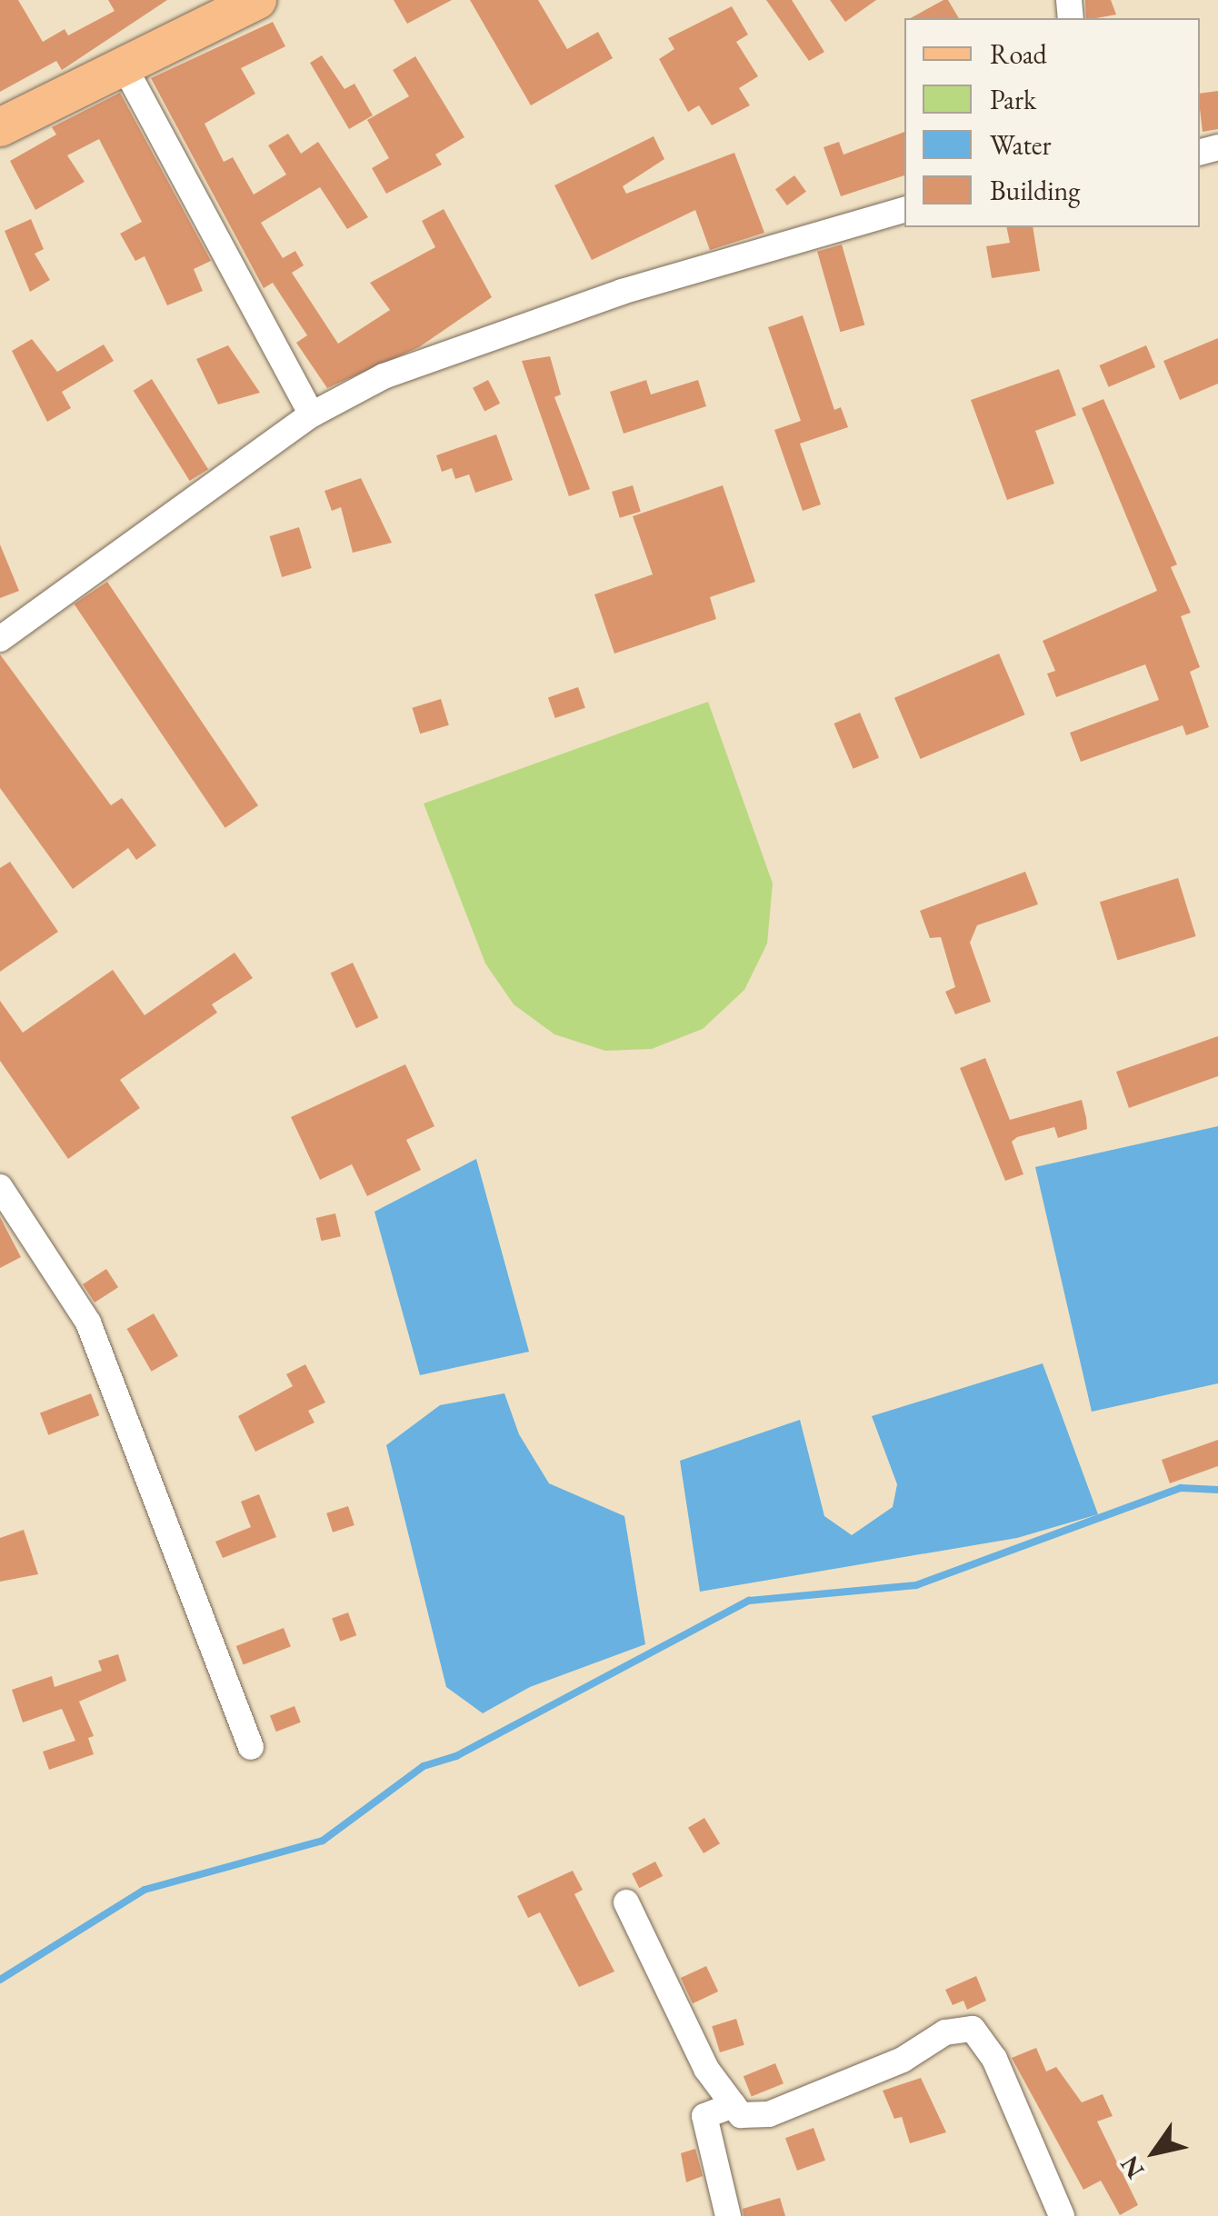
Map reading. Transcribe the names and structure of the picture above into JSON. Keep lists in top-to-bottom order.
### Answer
{
  "legend": [
    "Road",
    "Park",
    "Water",
    "Building"
  ],
  "north": "bottom left"
}
